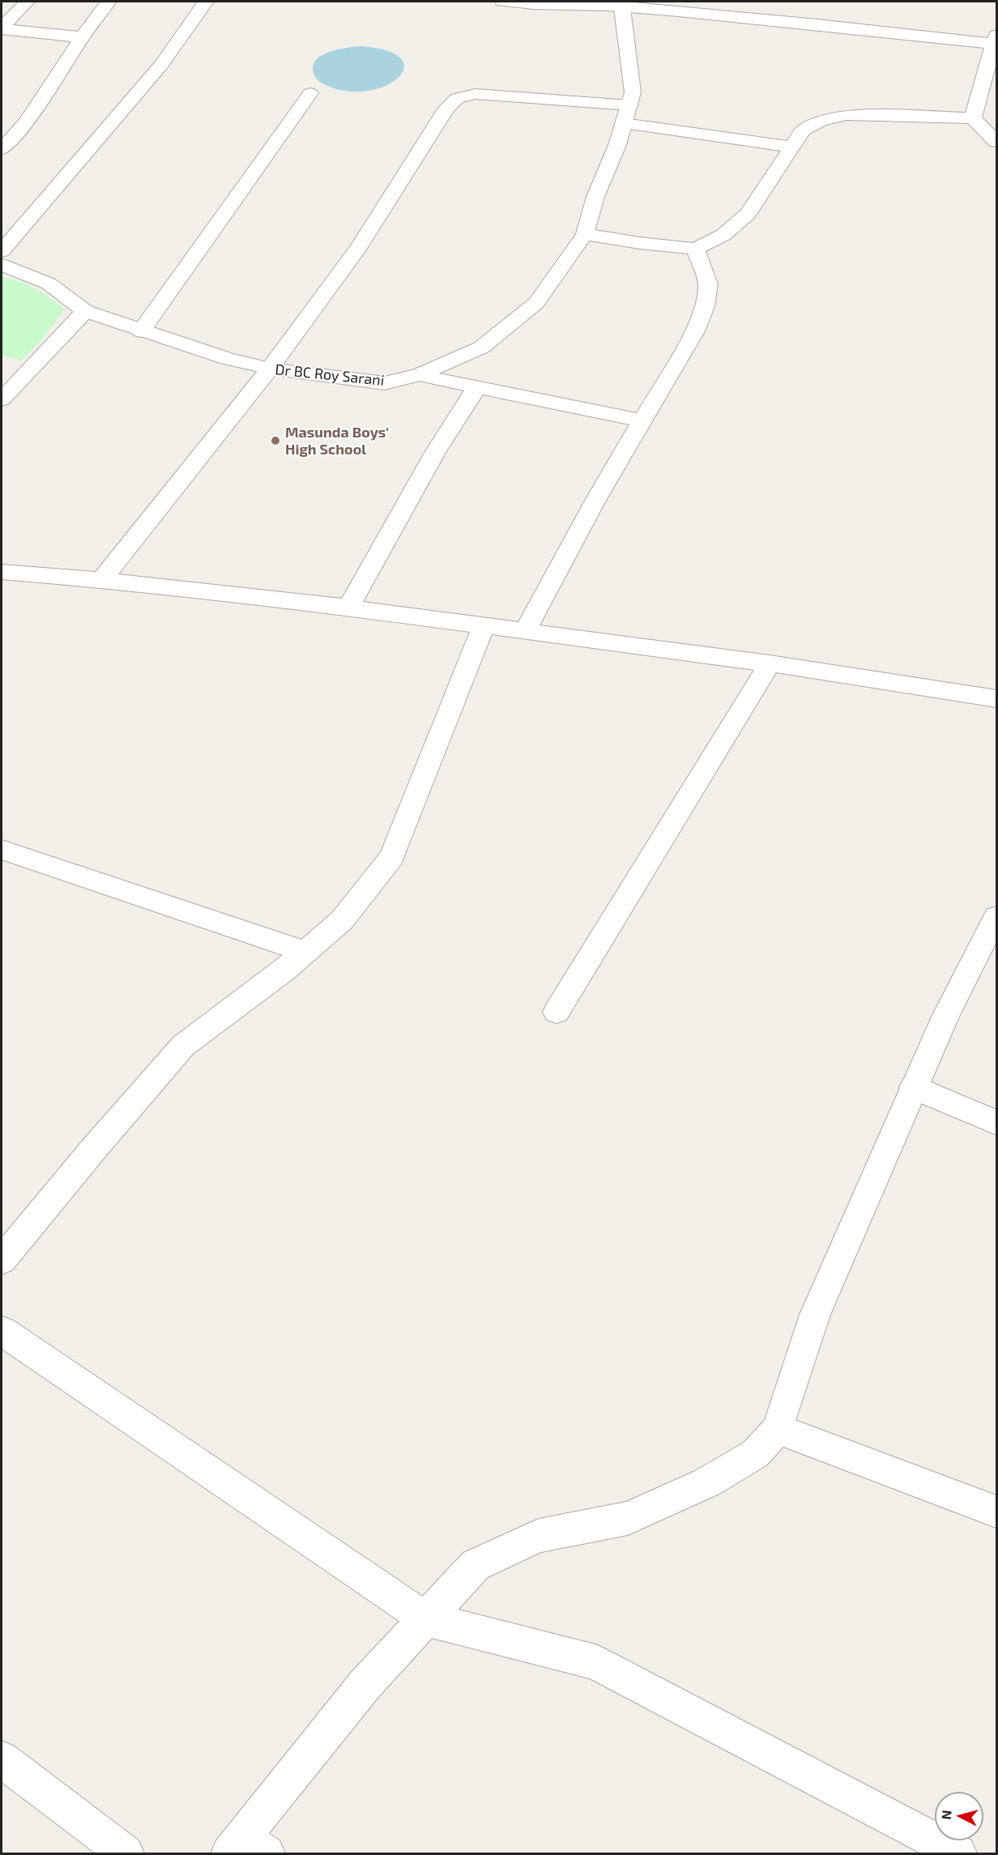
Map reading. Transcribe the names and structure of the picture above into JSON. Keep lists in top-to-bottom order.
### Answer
{
  "streets": {
    "street": ["Dr BC Roy Sarani"]
  },
  "places": ["Masunda Boys' High School"],
  "north": "left"
}
